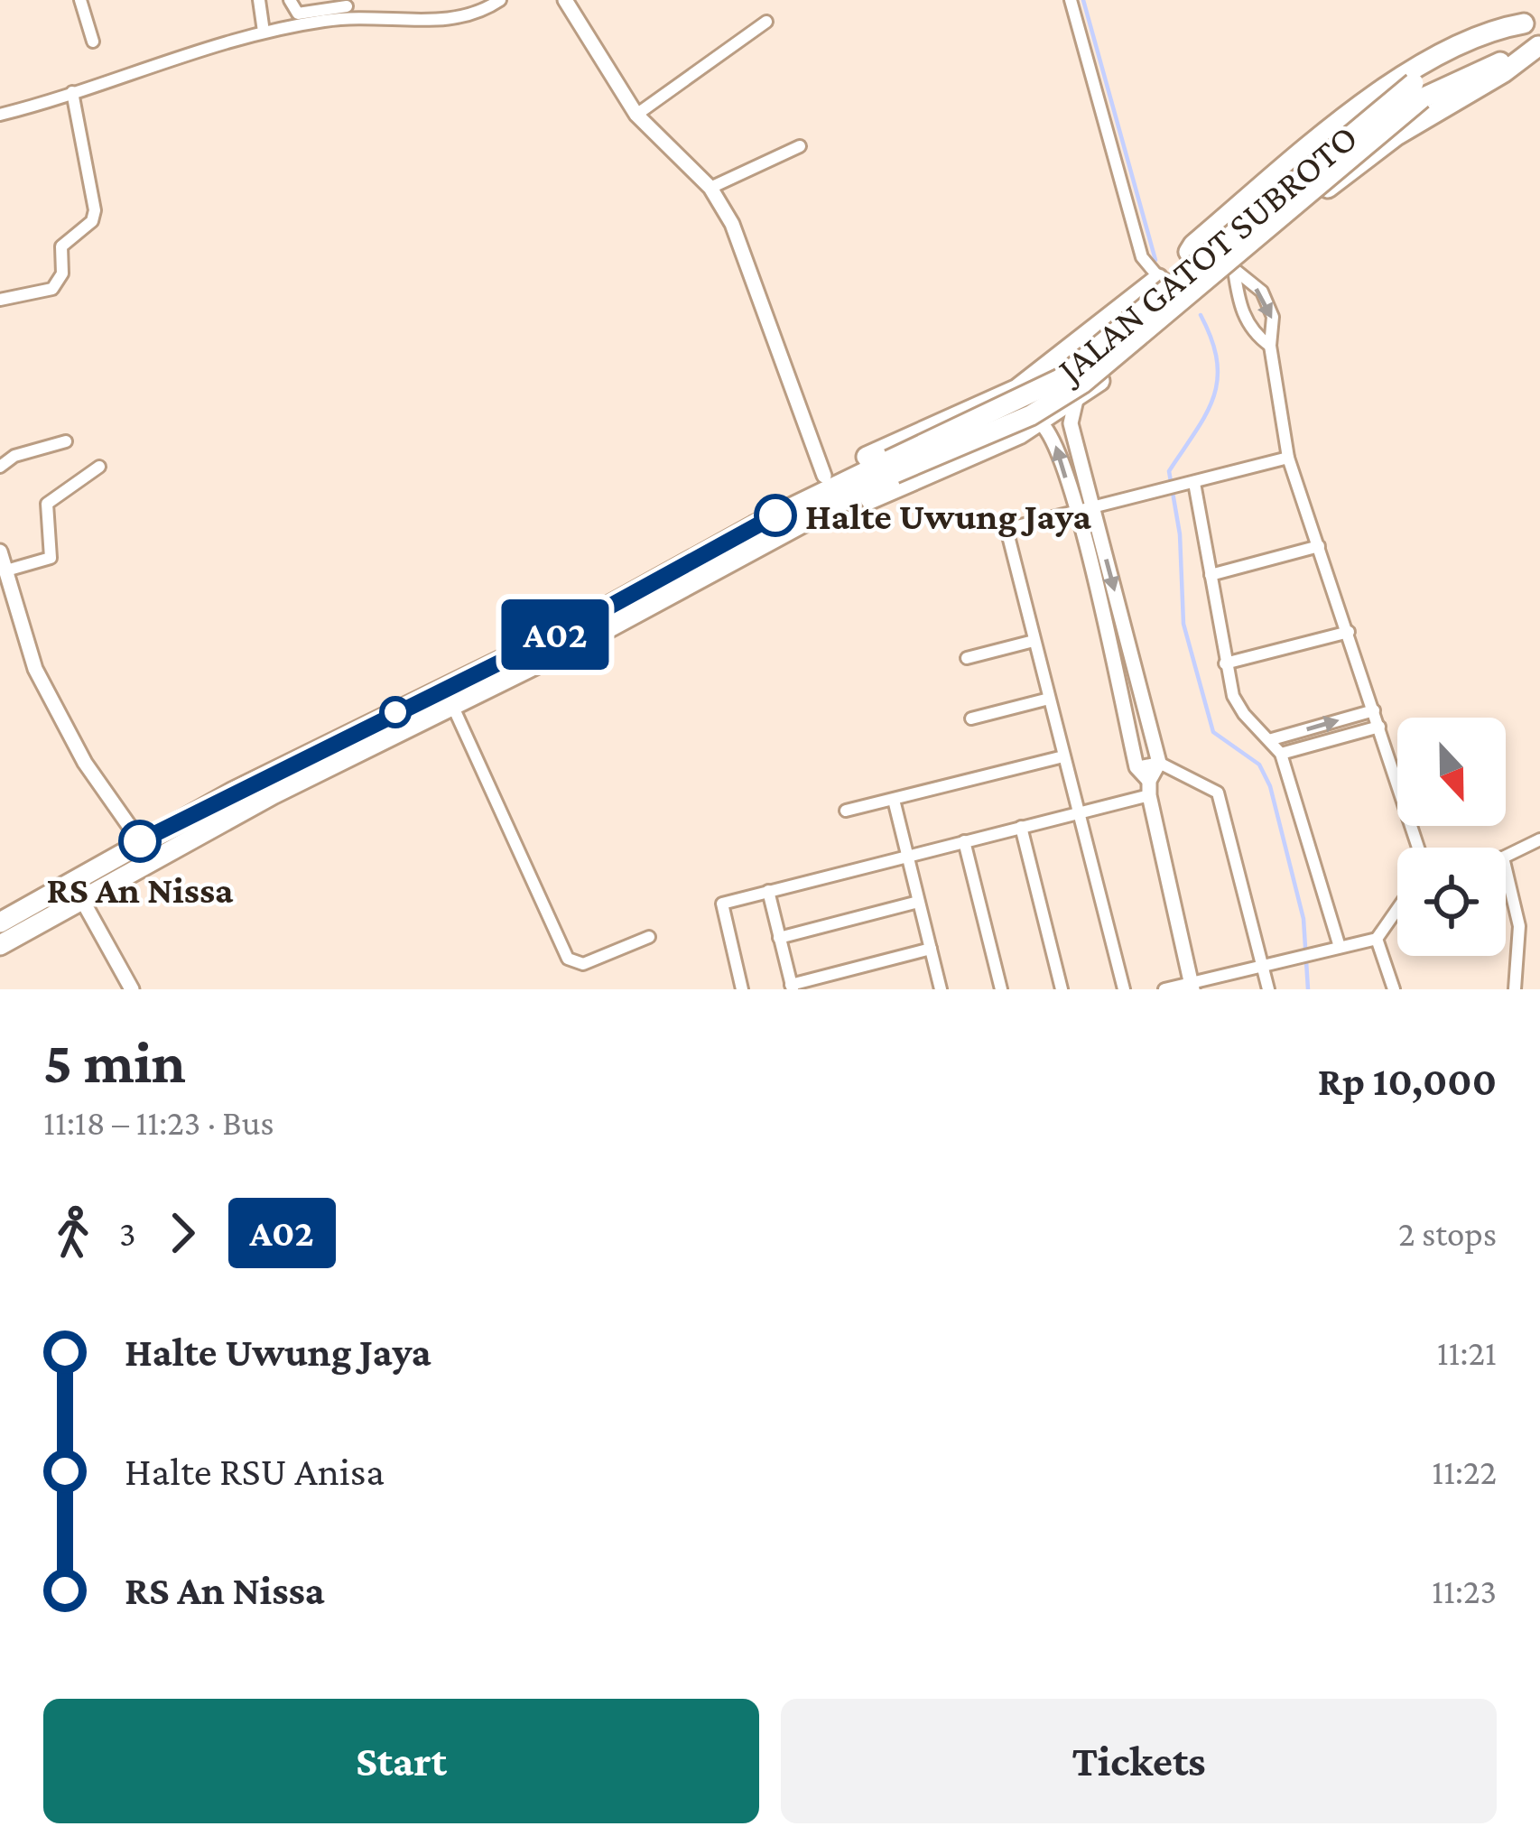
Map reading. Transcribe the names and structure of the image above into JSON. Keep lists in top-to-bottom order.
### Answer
{
  "streets": {
    "highway": ["JALAN GATOT SUBROTO"]
  },
  "places": ["Halte Uwung Jaya", "RS An Nissa"],
  "lines": ["bus line A02"],
  "north": "bottom",
  "page": {
    "on_map": "A02",
    "heading": ["5 min", "11:18 – 11:23 · Bus", "Rp 10,000"],
    "legs": ["3", "A02", "2 stops"],
    "list": [
      {
        "name": "Halte Uwung Jaya",
        "value": "11:21"
      },
      {
        "name": "Halte RSU Anisa",
        "value": "11:22"
      },
      {
        "name": "RS An Nissa",
        "value": "11:23"
      }
    ],
    "buttons": ["Start", "Tickets"]
  }
}
